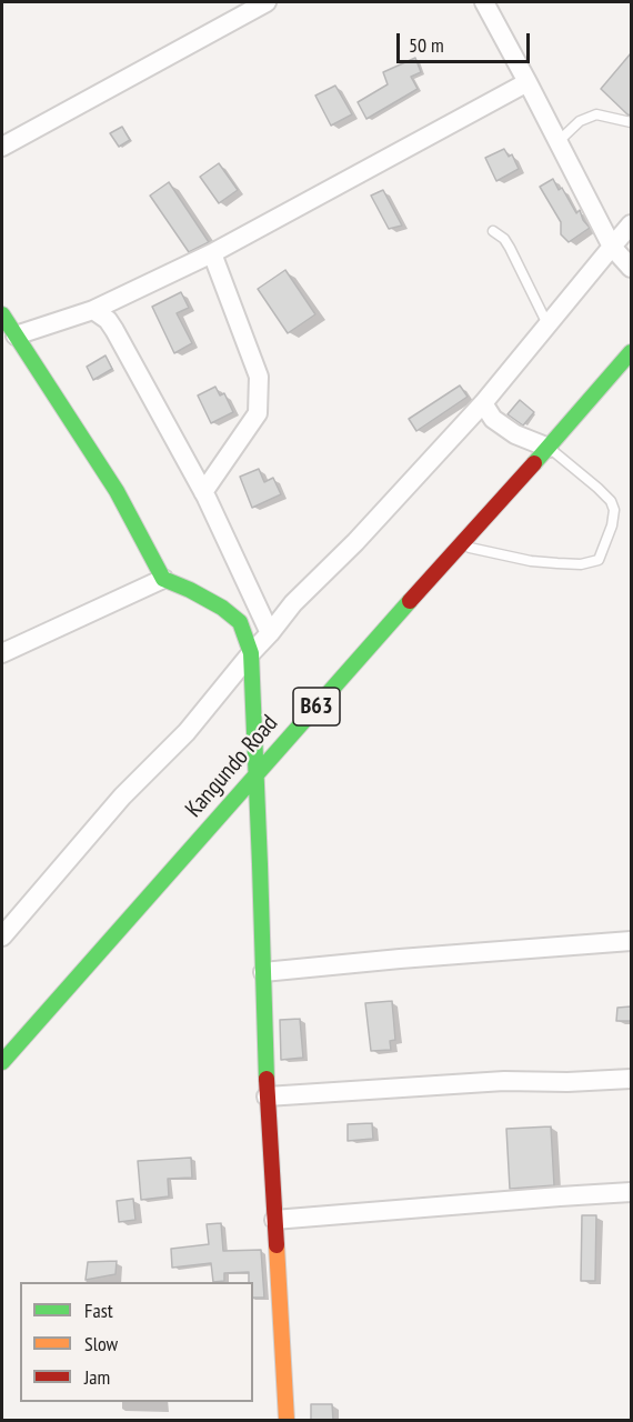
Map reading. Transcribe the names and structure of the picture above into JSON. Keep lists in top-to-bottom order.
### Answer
{
  "streets": {
    "main road": ["B63", "Kangundo Road"]
  },
  "legend": ["Fast", "Slow", "Jam"],
  "scale_bar": "50 m"
}
